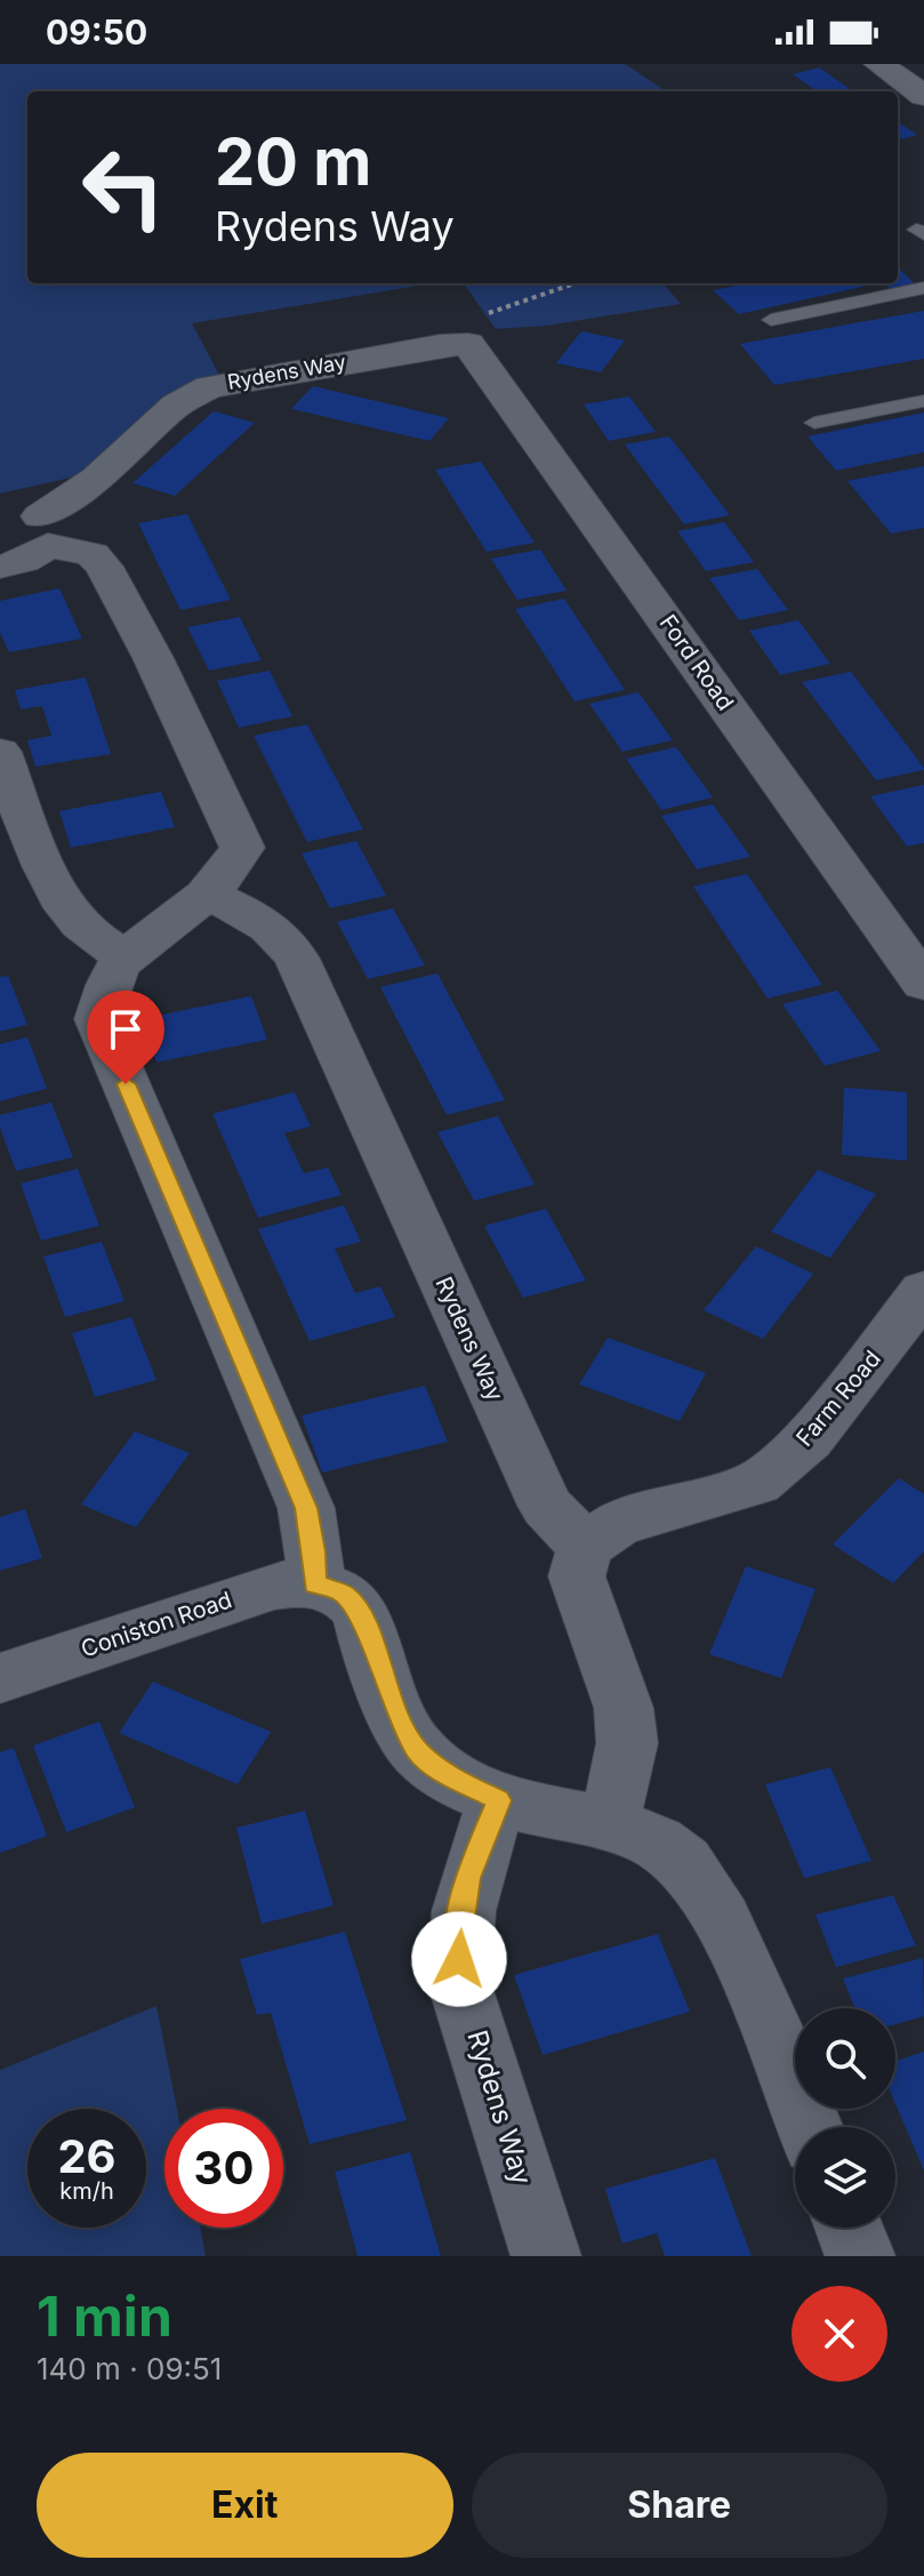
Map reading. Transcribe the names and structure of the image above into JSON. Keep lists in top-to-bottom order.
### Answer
{
  "streets": {
    "street": [
      "Rydens Way",
      "Ford Road",
      "Farm Road",
      "Coniston Road"
    ]
  },
  "crossings": [
    ["Rydens Way", "Ford Road"],
    ["Rydens Way", "Farm Road"]
  ],
  "page": {
    "status": "09:50",
    "turn": ["20 m", "Rydens Way"],
    "speed": "26 km/h",
    "limit": "30",
    "heading": ["1 min", "140 m · 09:51"],
    "buttons": ["Exit", "Share"]
  }
}
